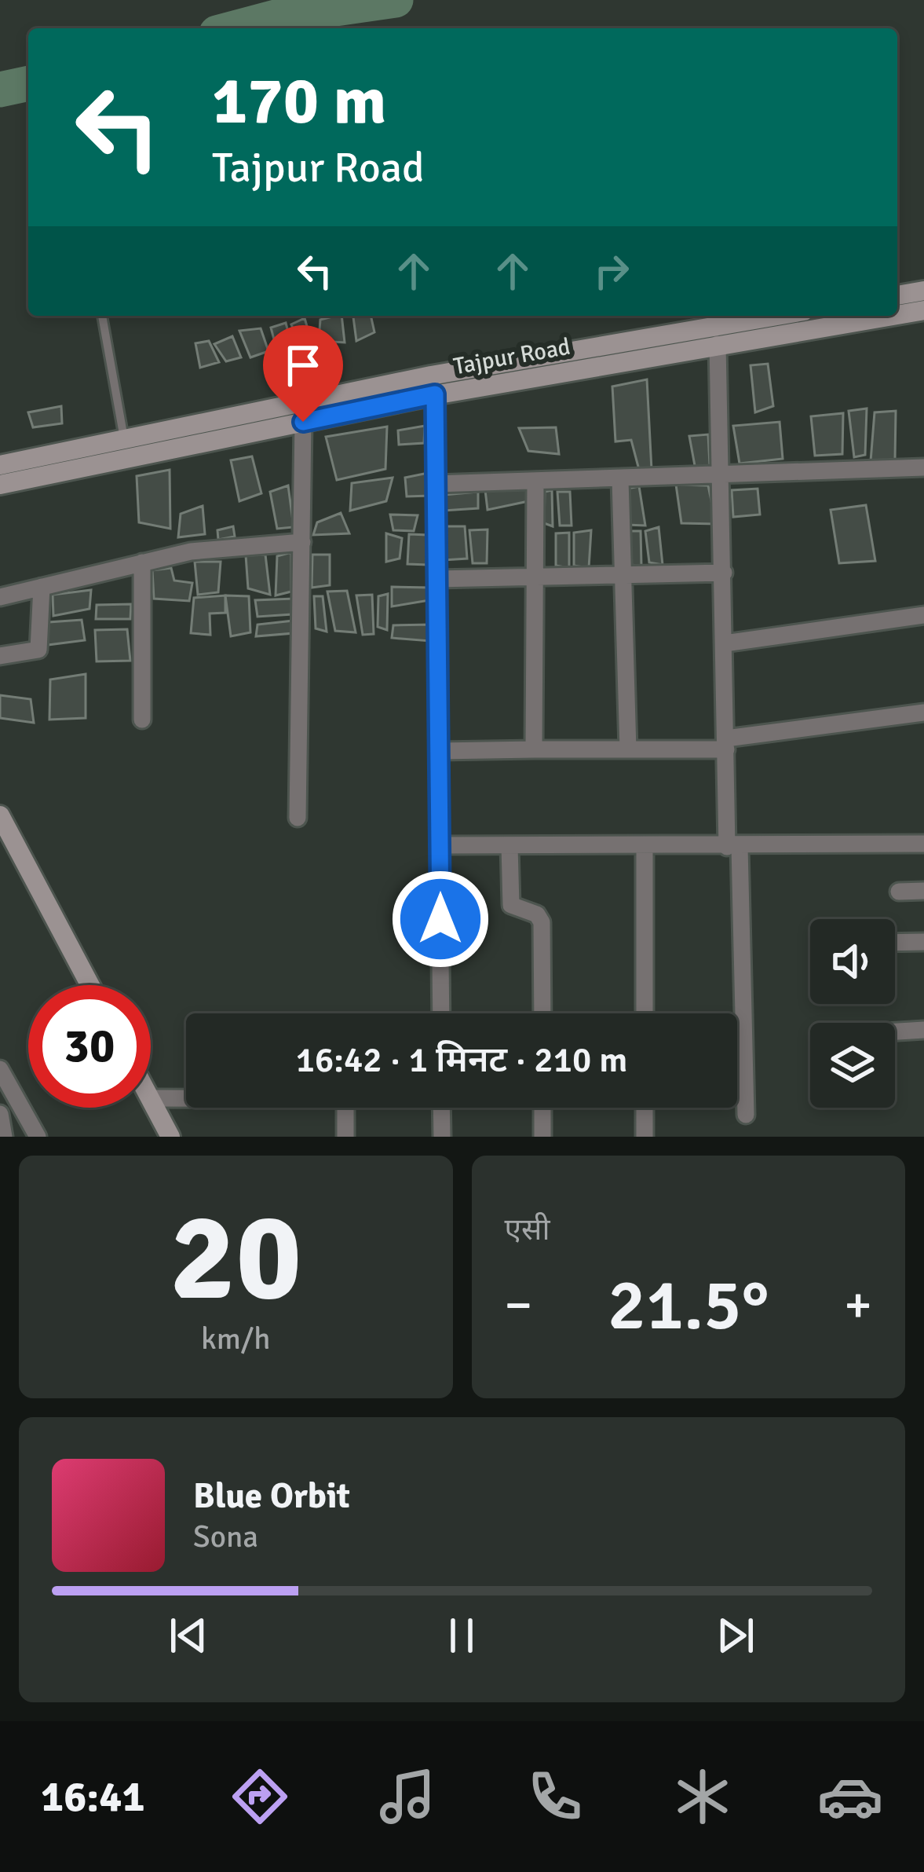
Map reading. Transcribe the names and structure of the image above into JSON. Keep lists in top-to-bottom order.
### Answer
{
  "streets": {
    "main road": ["Tajpur Road"]
  },
  "page": {
    "turn": ["170 m", "Tajpur Road"],
    "limit": "30",
    "trip": "16:42 · 1 मिनट · 210 m",
    "tile": [
      ["20", "km/h"],
      "एसी"
    ],
    "heat": ["−", "21.5°", "+"],
    "song": ["Blue Orbit", "Sona"],
    "tabs": "16:41"
  }
}
